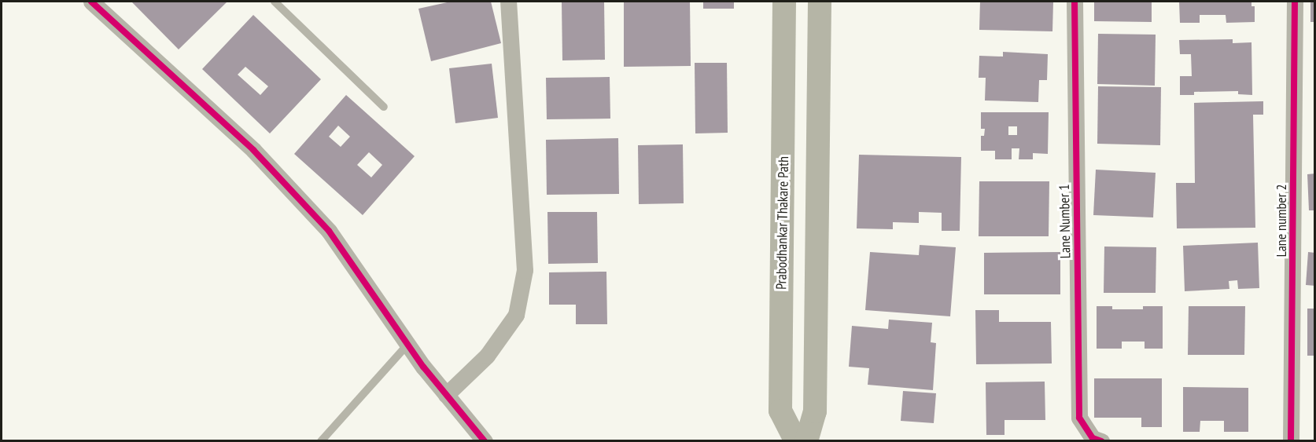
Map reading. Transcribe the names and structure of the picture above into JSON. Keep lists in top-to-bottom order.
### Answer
{
  "streets": {
    "main road": ["Prabodhankar Thakare Path"],
    "street": ["Lane number 2", "Lane Number 1"]
  }
}
